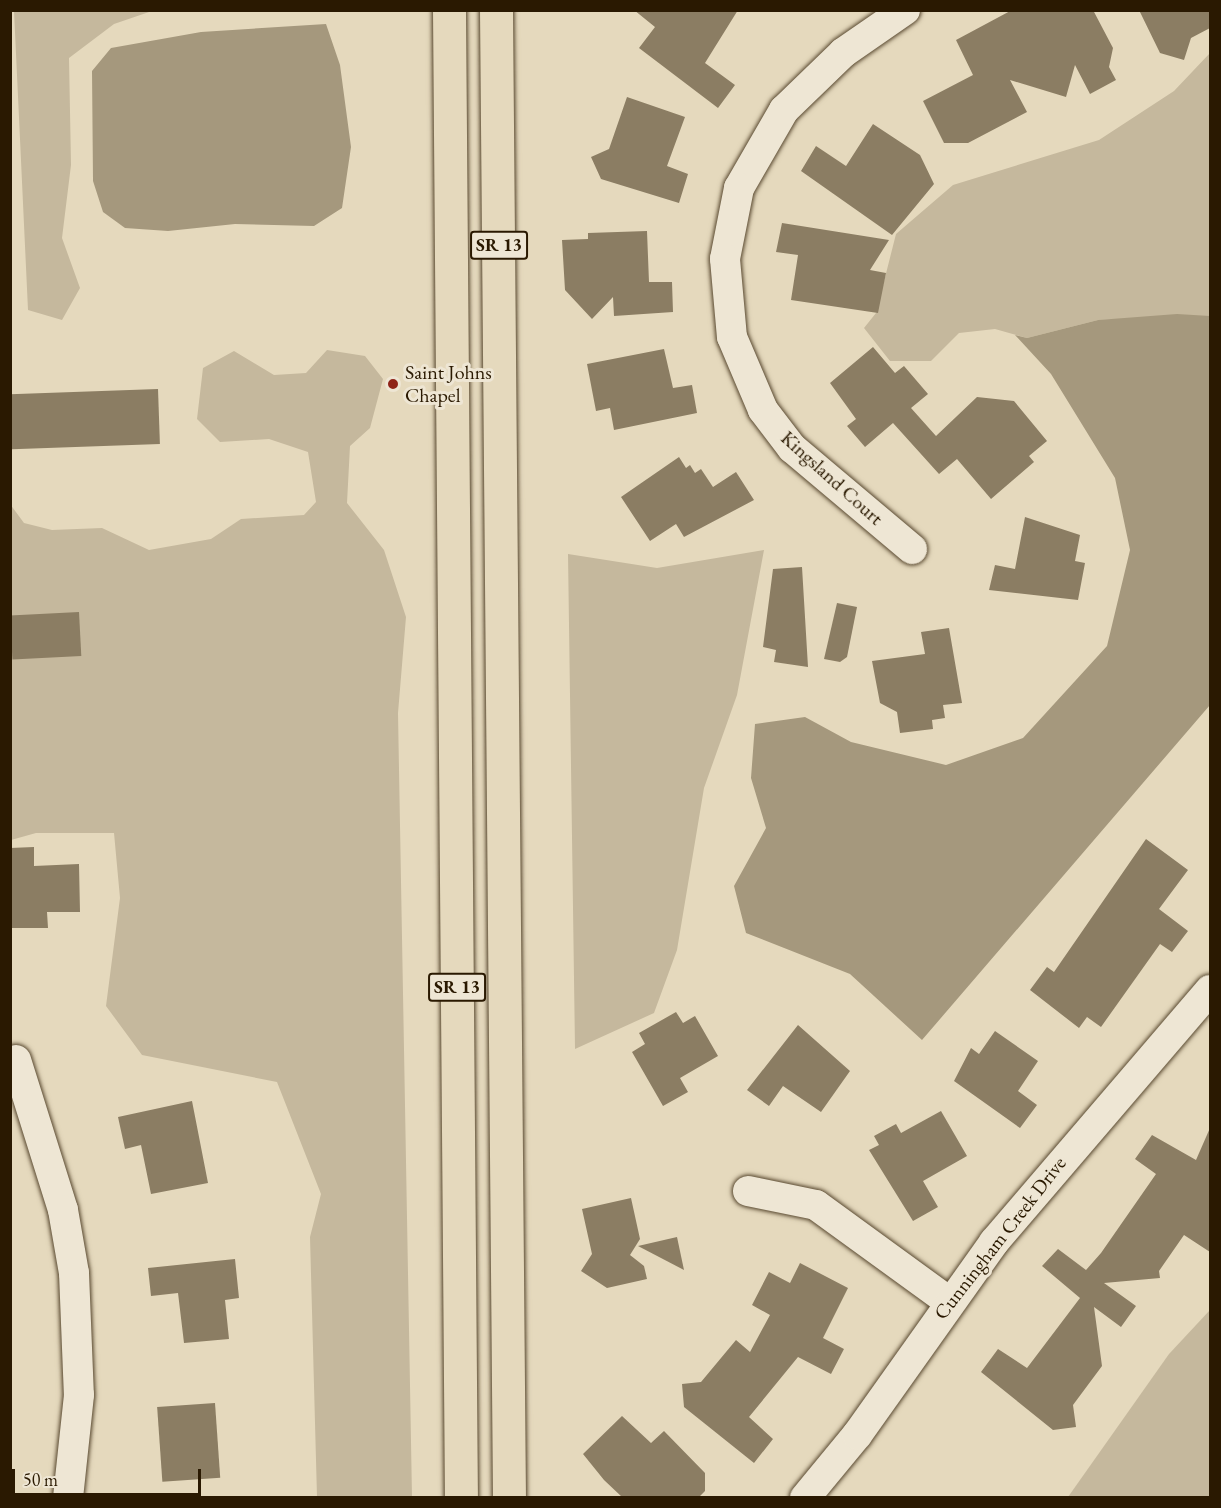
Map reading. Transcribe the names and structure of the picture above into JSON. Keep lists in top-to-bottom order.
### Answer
{
  "streets": {
    "main road": ["SR 13"],
    "street": ["Kingsland Court", "Cunningham Creek Drive"]
  },
  "places": ["Saint Johns Chapel"],
  "scale_bar": "50 m"
}
